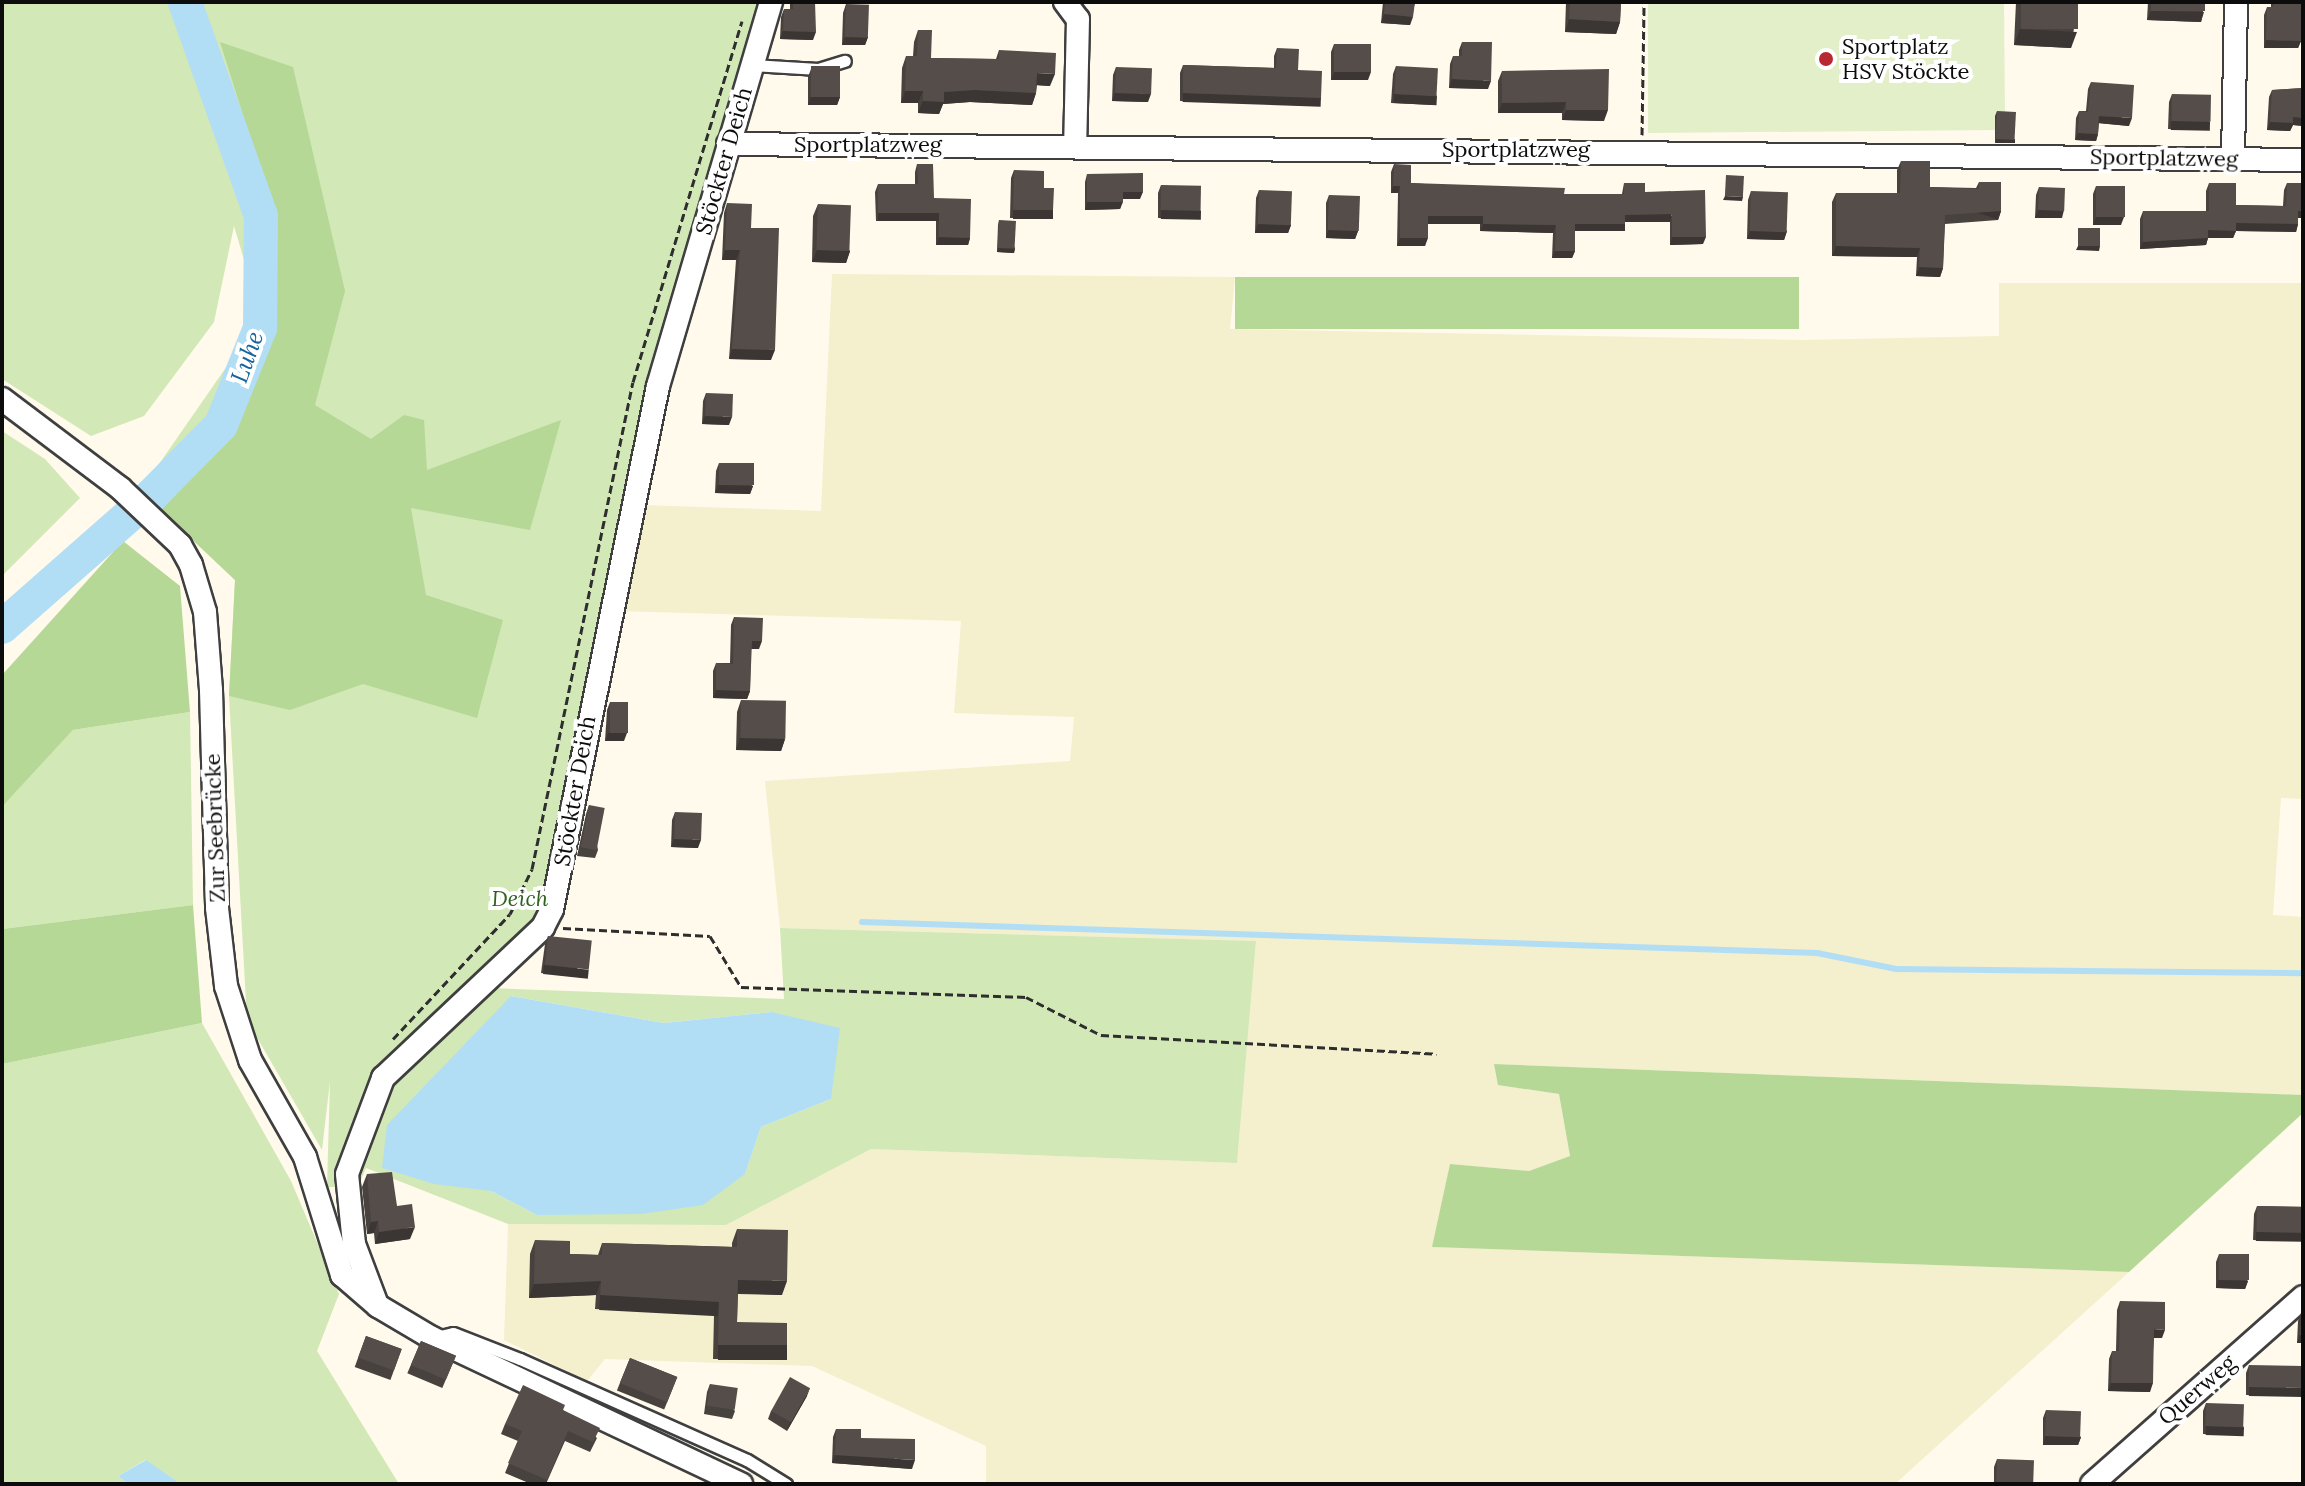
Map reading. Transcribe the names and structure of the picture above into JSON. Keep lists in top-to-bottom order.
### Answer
{
  "streets": {
    "street": [
      "Sportplatzweg",
      "Stöckter Deich",
      "Zur Seebrücke",
      "Querweg"
    ]
  },
  "crossings": [
    ["Sportplatzweg", "Stöckter Deich"],
    ["Stöckter Deich", "Zur Seebrücke"]
  ],
  "water": ["Luhe"],
  "parks": ["Deich"],
  "places": ["Sportplatz HSV Stöckte"]
}
